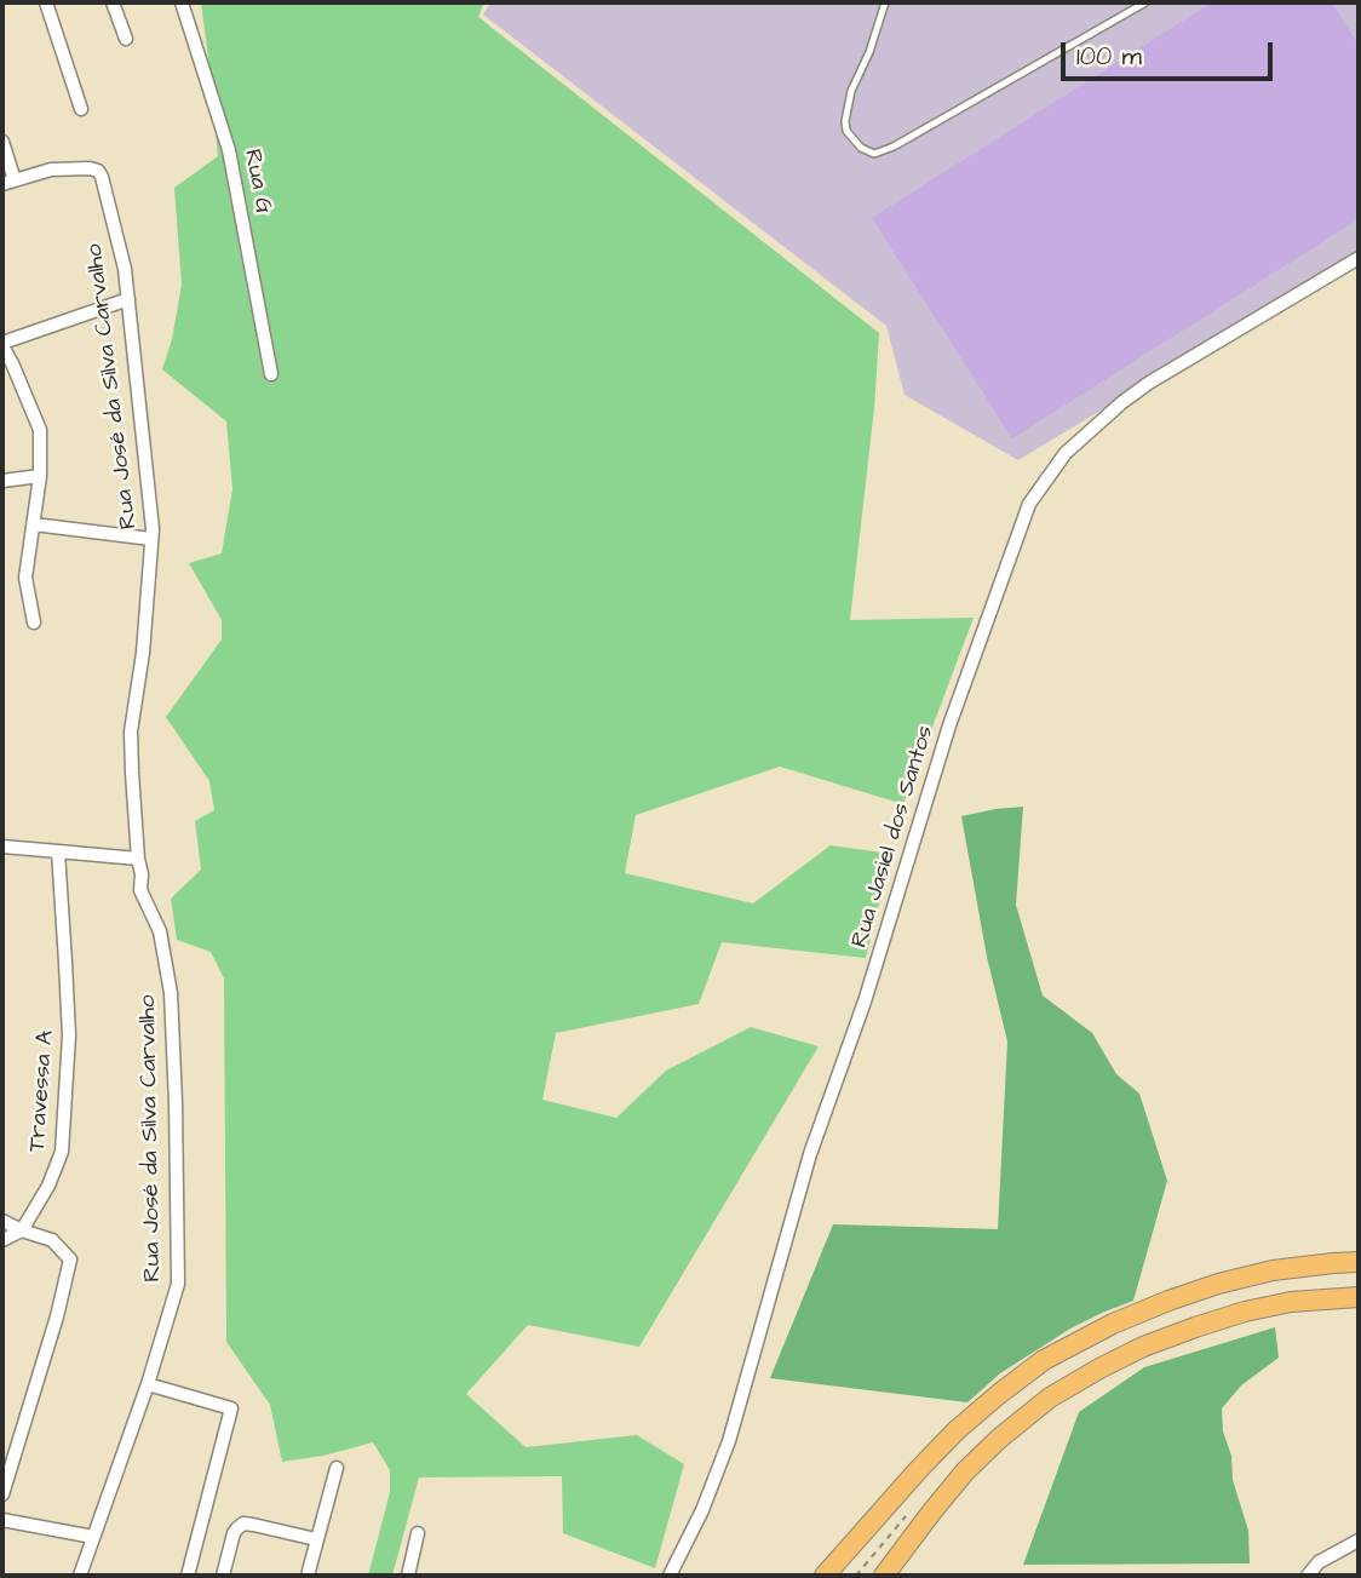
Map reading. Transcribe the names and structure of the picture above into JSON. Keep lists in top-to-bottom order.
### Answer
{
  "streets": {
    "street": [
      "Rua G",
      "Rua José da Silva Carvalho",
      "Rua Jasiel dos Santos",
      "Travessa A"
    ]
  },
  "scale_bar": "100 m"
}
